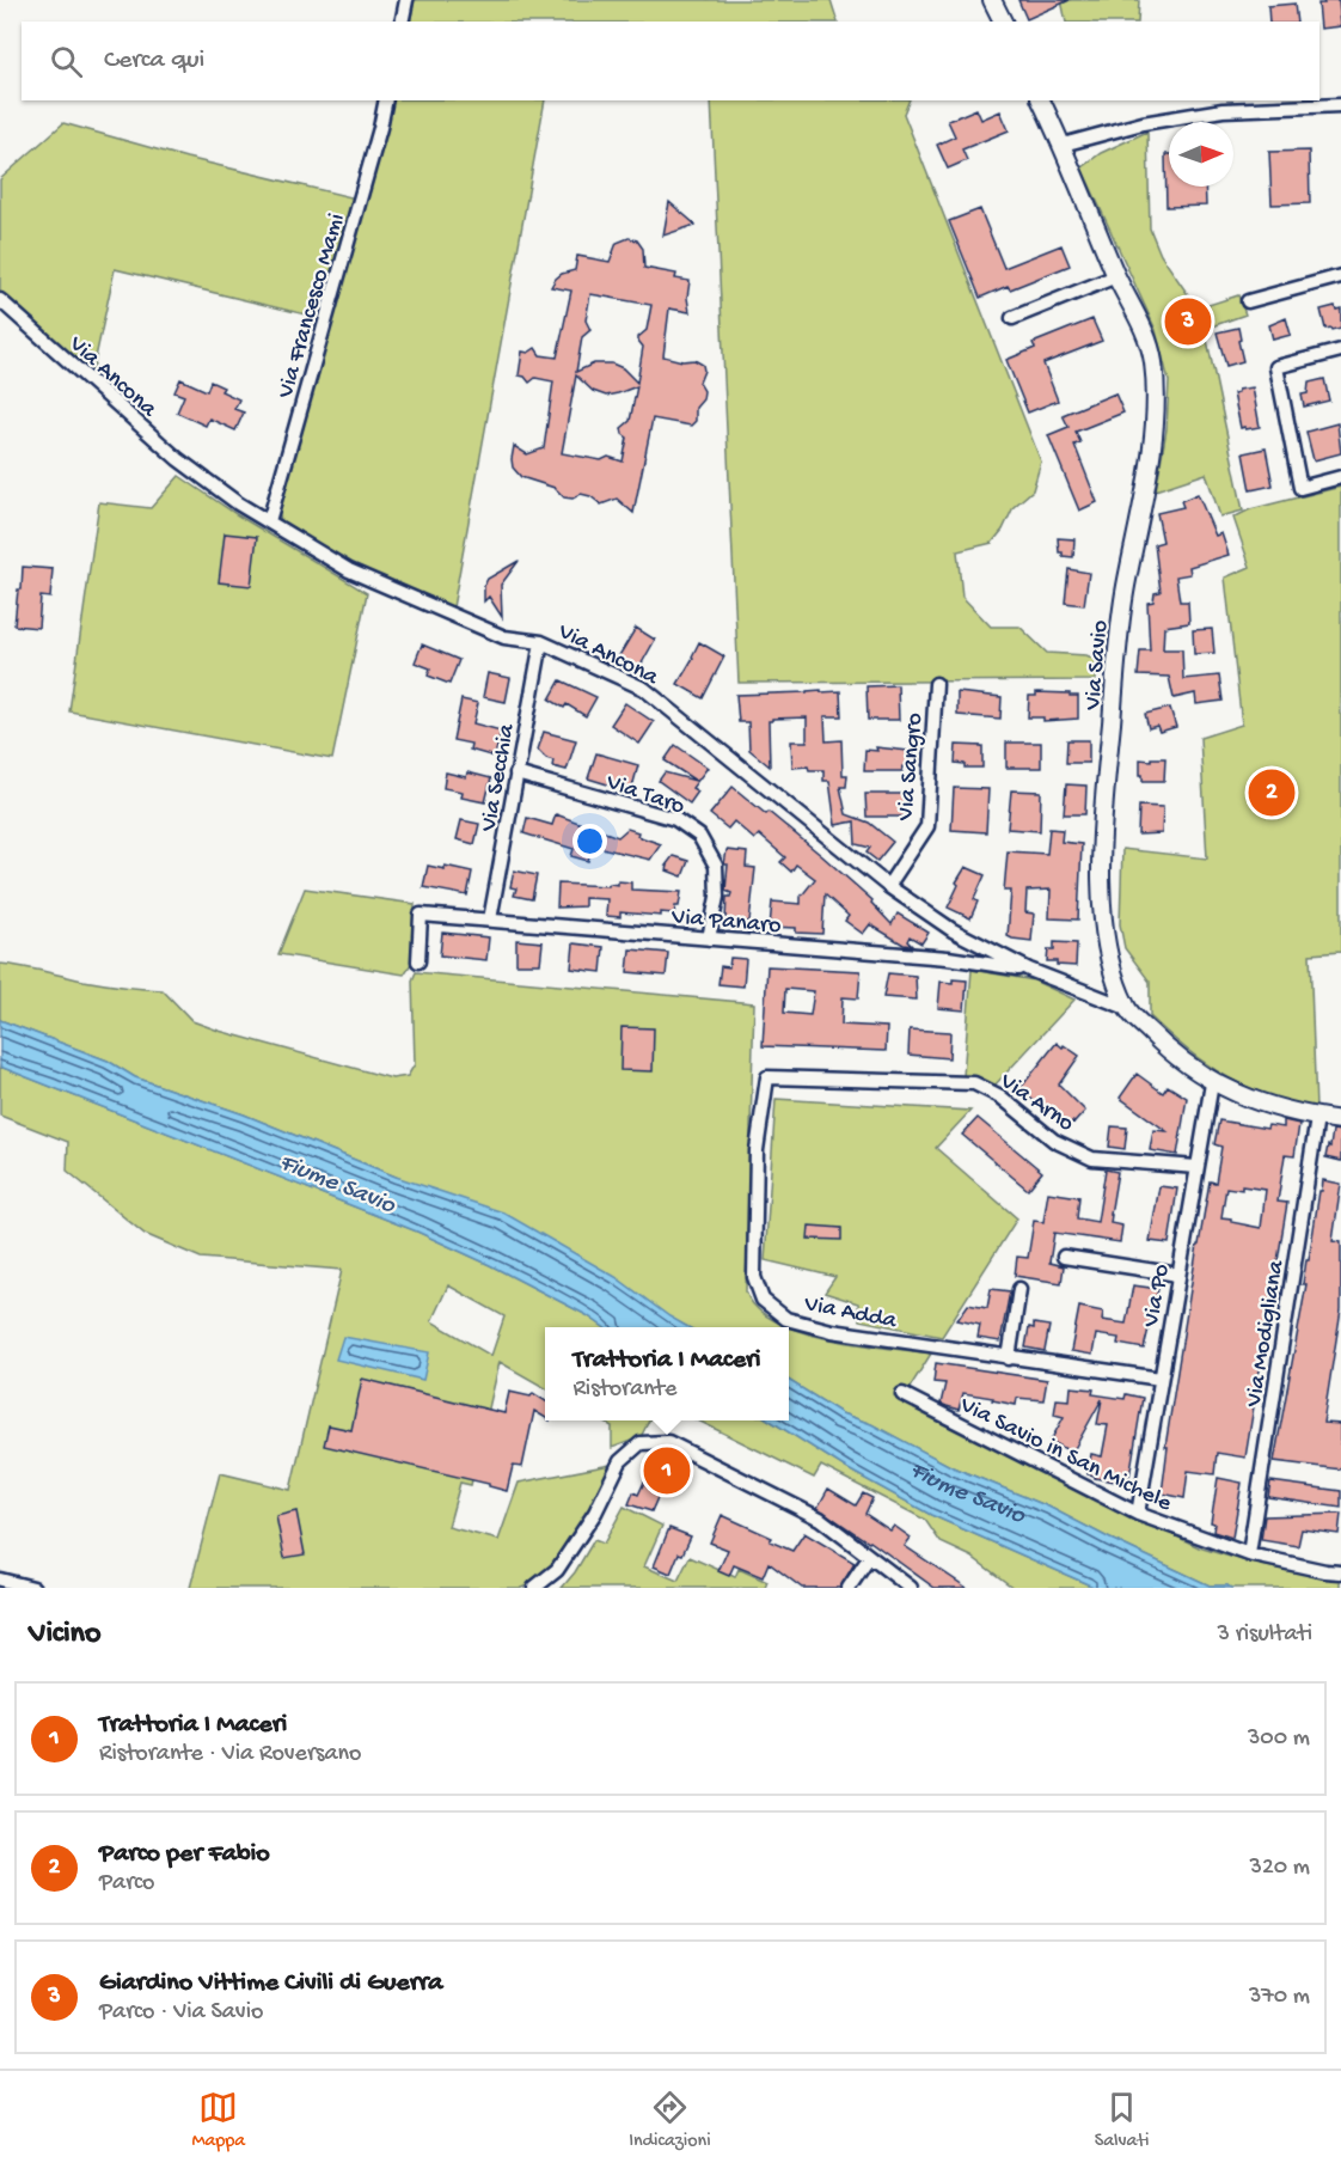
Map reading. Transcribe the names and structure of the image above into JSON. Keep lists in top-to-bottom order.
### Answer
{
  "streets": {
    "street": [
      "Via Francesco Mami",
      "Via Ancona",
      "Via Savio",
      "Via Sangro",
      "Via Secchia",
      "Via Taro",
      "Via Panaro",
      "Via Arno",
      "Via Po",
      "Via Adda",
      "Via Modigliana",
      "Via Savio in San Michele"
    ]
  },
  "crossings": [
    ["Via Francesco Mami", "Via Ancona"],
    ["Via Ancona", "Via Savio"],
    ["Via Ancona", "Via Sangro"],
    ["Via Ancona", "Via Secchia"],
    ["Via Ancona", "Via Panaro"],
    ["Via Savio", "Via Po"],
    ["Via Savio", "Via Modigliana"],
    ["Via Secchia", "Via Taro"],
    ["Via Secchia", "Via Panaro"],
    ["Via Taro", "Via Panaro"],
    ["Via Arno", "Via Po"],
    ["Via Arno", "Via Adda"],
    ["Via Po", "Via Adda"],
    ["Via Po", "Via Savio in San Michele"],
    ["Via Modigliana", "Via Savio in San Michele"]
  ],
  "water": ["Fiume Savio"],
  "north": "right",
  "page": {
    "search": "Cerca qui",
    "pins": ["3", "2", "1"],
    "popup": ["Trattoria I Maceri", "Ristorante"],
    "heading": ["Vicino", "3 risultati"],
    "list": [
      {
        "mark": "1",
        "name": "Trattoria I Maceri",
        "note": "Ristorante · Via Roversano",
        "value": "300 m"
      },
      {
        "mark": "2",
        "name": "Parco per Fabio",
        "note": "Parco",
        "value": "320 m"
      },
      {
        "mark": "3",
        "name": "Giardino Vittime Civili di Guerra",
        "note": "Parco · Via Savio",
        "value": "370 m"
      }
    ],
    "nav": ["Mappa", "Indicazioni", "Salvati"]
  }
}
